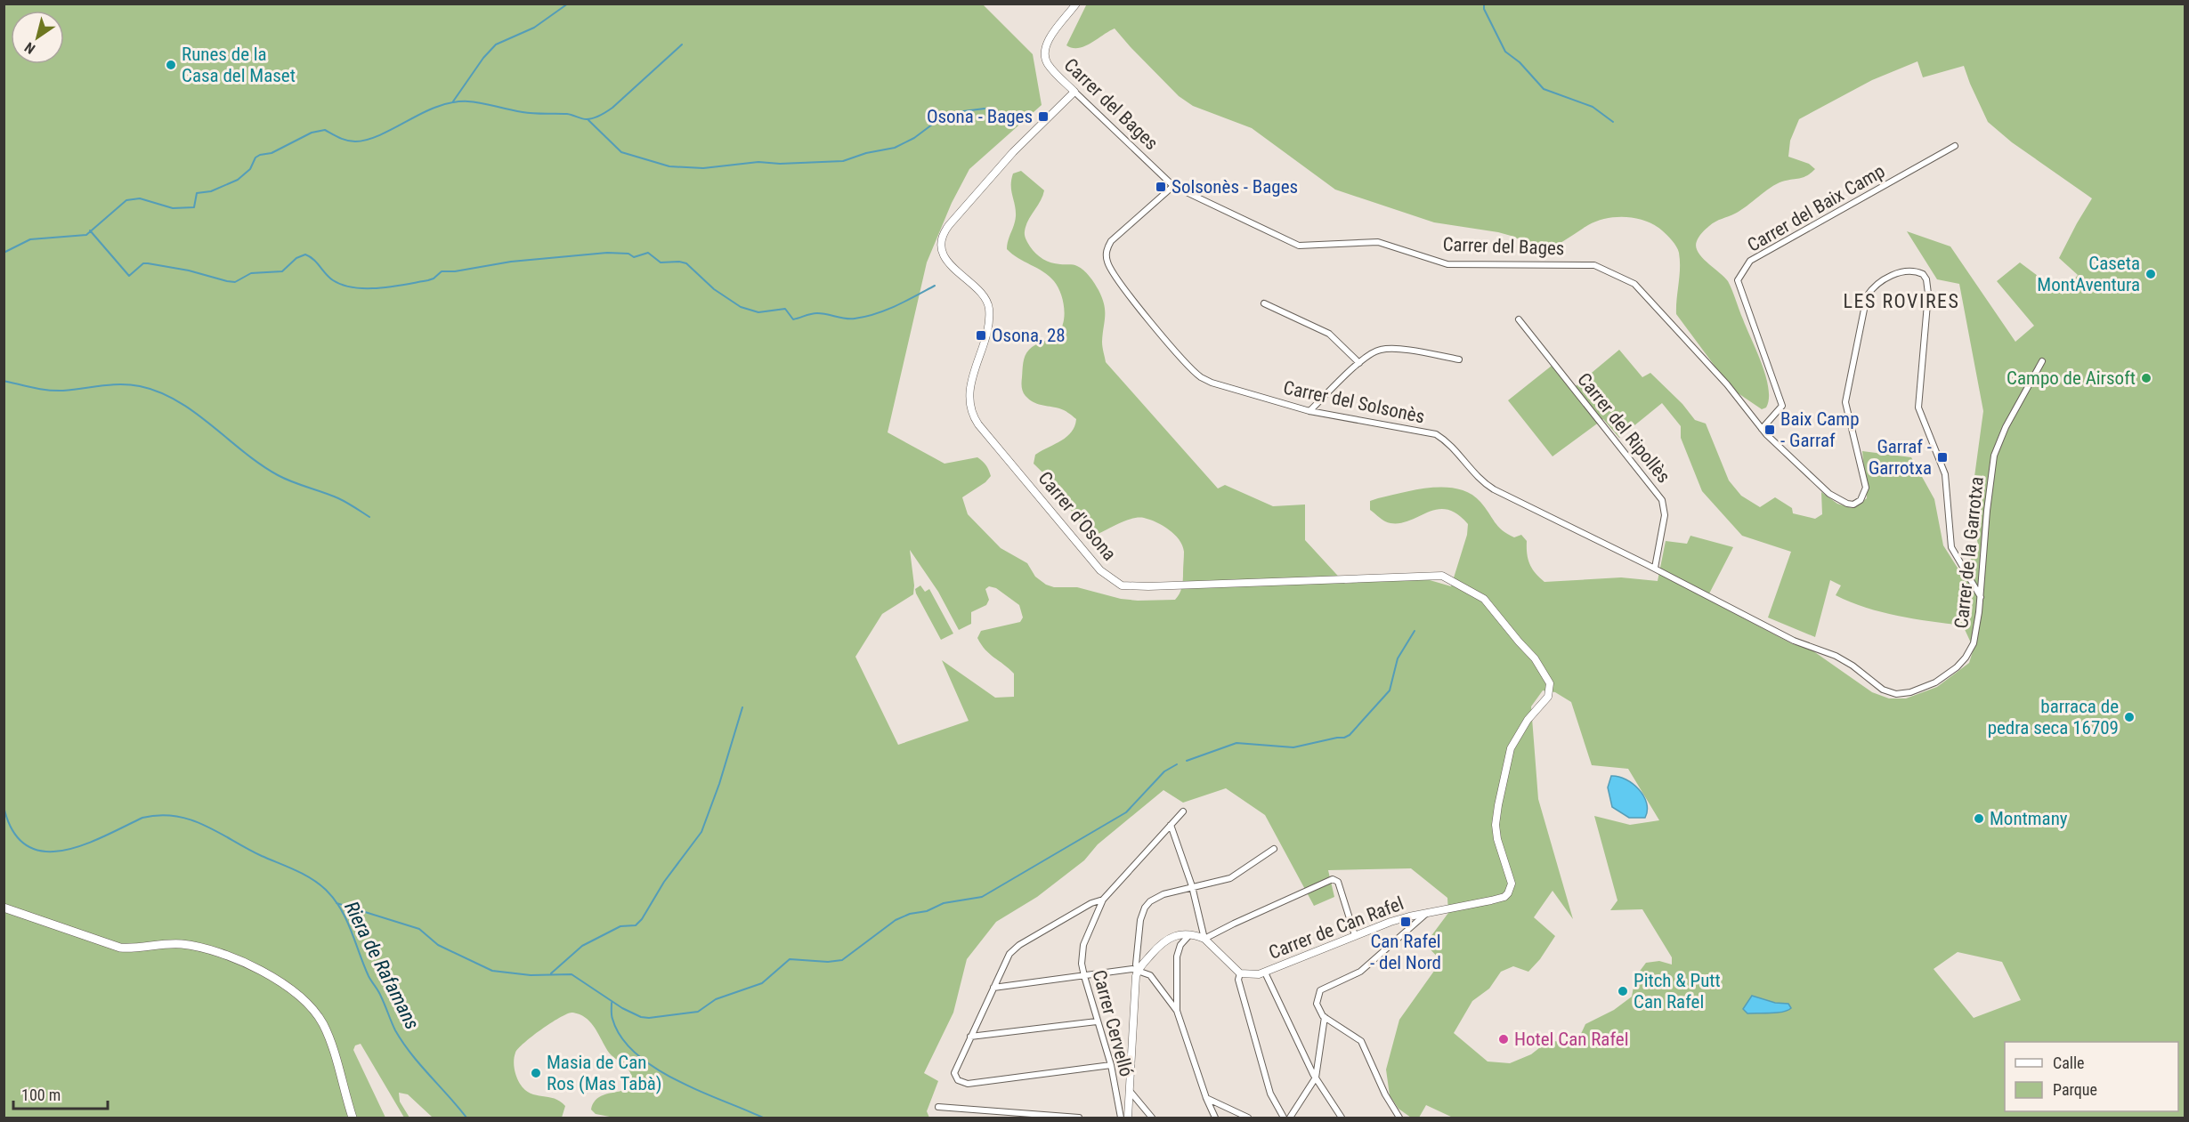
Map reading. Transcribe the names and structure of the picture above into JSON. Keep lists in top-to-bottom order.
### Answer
{
  "streets": {
    "street": [
      "Carrer del Bages",
      "Carrer del Baix Camp",
      "Carrer del Solsonès",
      "Carrer del Ripollès",
      "Carrer d'Osona",
      "Carrer de la Garrotxa",
      "Carrer de Can Rafel",
      "Carrer Cervelló"
    ]
  },
  "crossings": [
    ["Carrer del Bages", "Carrer del Baix Camp"],
    ["Carrer del Bages", "Carrer del Solsonès"],
    ["Carrer del Bages", "Carrer d'Osona"],
    ["Carrer del Bages", "Carrer de la Garrotxa"],
    ["Carrer del Solsonès", "Carrer del Ripollès"],
    ["Carrer del Solsonès", "Carrer de la Garrotxa"],
    ["Carrer del Ripollès", "Carrer de la Garrotxa"],
    ["Carrer d'Osona", "Carrer de Can Rafel"]
  ],
  "districts": ["LES ROVIRES"],
  "water": ["Riera de Rafamans"],
  "places": {
    "other": [
      "Runes de la Casa del Maset",
      "Caseta MontAventura",
      "Campo de Airsoft",
      "barraca de pedra seca 16709",
      "Montmany",
      "Pitch & Putt Can Rafel",
      "Hotel Can Rafel",
      "Masia de Can Ros (Mas Tabà)"
    ],
    "transit": [
      "Osona - Bages",
      "Solsonès - Bages",
      "Osona, 28",
      "Baix Camp - Garraf",
      "Garraf - Garrotxa",
      "Can Rafel - del Nord"
    ]
  },
  "legend": ["Calle", "Parque"],
  "scale_bar": "100 m",
  "north": "bottom left"
}
